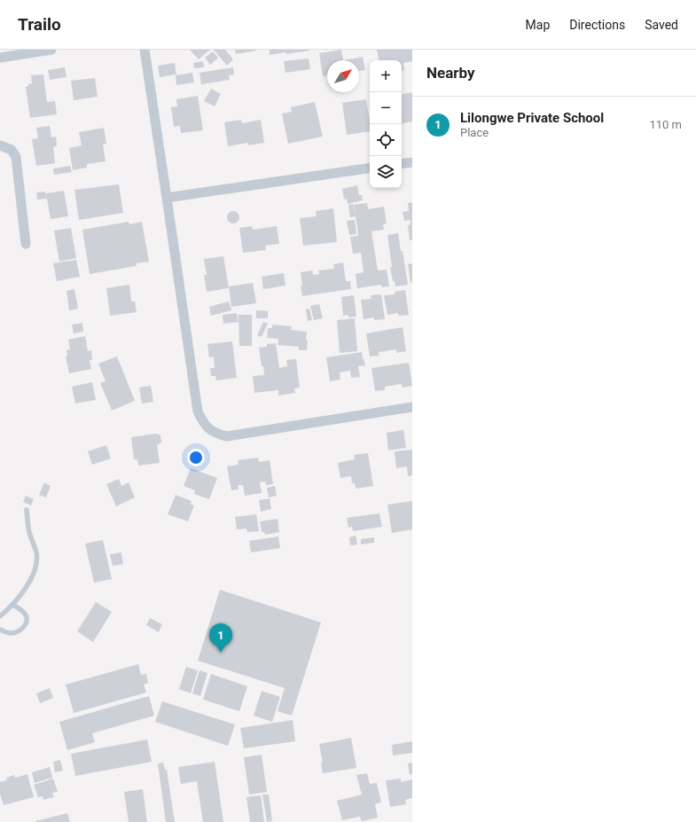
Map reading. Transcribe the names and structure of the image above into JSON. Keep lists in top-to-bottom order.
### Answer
{
  "north": "top right",
  "page": {
    "header": "Trailo",
    "nav": ["Map", "Directions", "Saved"],
    "heading": "Nearby",
    "map_buttons": ["+", "−"],
    "list": [
      {
        "mark": "1",
        "name": "Lilongwe Private School",
        "note": "Place",
        "value": "110 m"
      }
    ],
    "pins": "1"
  }
}
